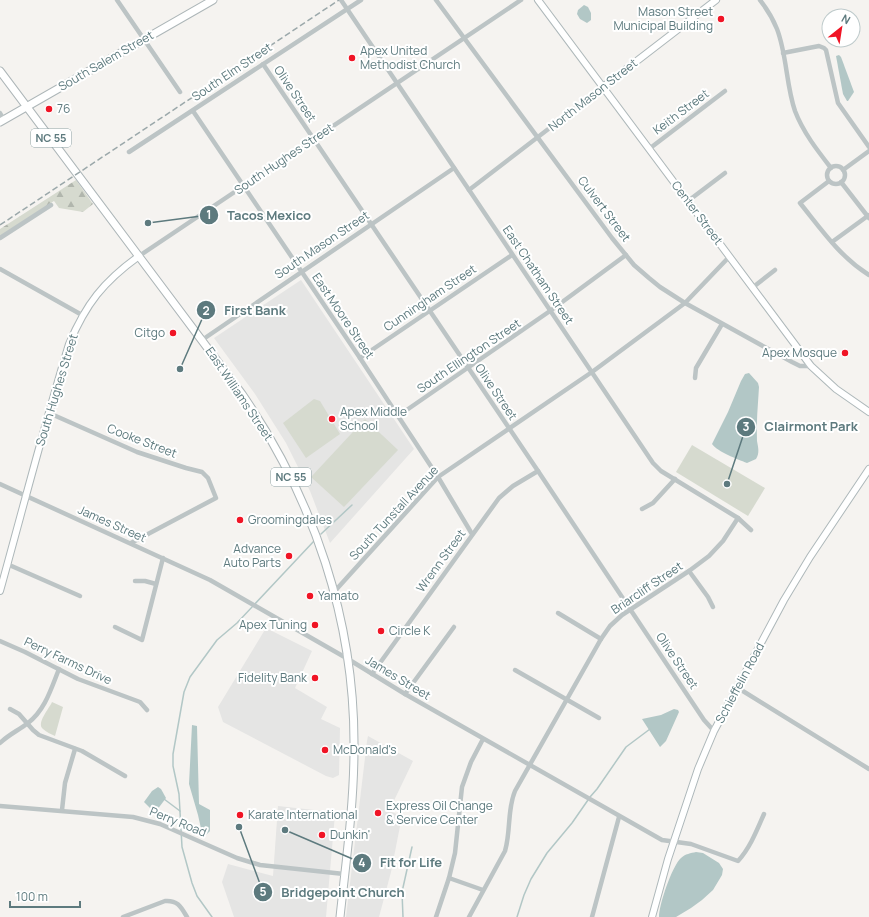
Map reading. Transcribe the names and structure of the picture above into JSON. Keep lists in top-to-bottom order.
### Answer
{
  "streets": {
    "main road": ["South Salem Street", "NC 55", "East Williams Street"],
    "street": [
      "South Elm Street",
      "Olive Street",
      "North Mason Street",
      "Keith Street",
      "South Hughes Street",
      "Culvert Street",
      "Center Street",
      "South Mason Street",
      "East Chatham Street",
      "Cunningham Street",
      "East Moore Street",
      "South Ellington Street",
      "Cooke Street",
      "South Tunstall Avenue",
      "James Street",
      "Wrenn Street",
      "Briarcliff Street",
      "Perry Farms Drive",
      "Schieffelin Road",
      "Perry Road"
    ]
  },
  "crossings": [
    ["South Salem Street", "NC 55"],
    ["South Salem Street", "East Williams Street"],
    ["South Elm Street", "Olive Street"],
    ["South Elm Street", "East Chatham Street"],
    ["South Elm Street", "East Moore Street"],
    ["Olive Street", "South Hughes Street"],
    ["Olive Street", "South Mason Street"],
    ["Olive Street", "Cunningham Street"],
    ["Olive Street", "South Ellington Street"],
    ["Olive Street", "South Tunstall Avenue"],
    ["Olive Street", "Wrenn Street"],
    ["Olive Street", "Briarcliff Street"],
    ["Olive Street", "Schieffelin Road"],
    ["North Mason Street", "Culvert Street"],
    ["North Mason Street", "Center Street"],
    ["North Mason Street", "East Chatham Street"],
    ["Keith Street", "Center Street"],
    ["NC 55", "East Williams Street"],
    ["South Hughes Street", "Culvert Street"],
    ["South Hughes Street", "East Chatham Street"],
    ["South Hughes Street", "East Moore Street"],
    ["South Hughes Street", "East Williams Street"],
    ["South Hughes Street", "Cooke Street"],
    ["South Hughes Street", "James Street"],
    ["Culvert Street", "Center Street"],
    ["Culvert Street", "South Ellington Street"],
    ["Culvert Street", "South Tunstall Avenue"],
    ["Center Street", "South Tunstall Avenue"],
    ["South Mason Street", "East Chatham Street"],
    ["South Mason Street", "East Moore Street"],
    ["South Mason Street", "East Williams Street"],
    ["East Chatham Street", "Cunningham Street"],
    ["East Chatham Street", "South Ellington Street"],
    ["East Chatham Street", "South Tunstall Avenue"],
    ["East Chatham Street", "Briarcliff Street"],
    ["Cunningham Street", "East Moore Street"],
    ["East Moore Street", "South Ellington Street"],
    ["East Moore Street", "South Tunstall Avenue"],
    ["East Moore Street", "Wrenn Street"],
    ["East Williams Street", "South Tunstall Avenue"],
    ["East Williams Street", "James Street"],
    ["East Williams Street", "Perry Road"],
    ["Cooke Street", "James Street"],
    ["James Street", "Wrenn Street"],
    ["James Street", "Briarcliff Street"],
    ["James Street", "Schieffelin Road"]
  ],
  "places": [
    "Mason Street Municipal Building",
    "Apex United Methodist Church",
    "76",
    "Tacos Mexico",
    "Citgo",
    "Apex Mosque",
    "First Bank",
    "Apex Middle School",
    "Clairmont Park",
    "Groomingdales",
    "Advance Auto Parts",
    "Yamato",
    "Apex Tuning",
    "Circle K",
    "Fidelity Bank",
    "McDonald's",
    "Express Oil Change & Service Center",
    "Karate International",
    "Bridgepoint Church",
    "Fit for Life",
    "Dunkin'"
  ],
  "scale_bar": "100 m",
  "north": "top right"
}
